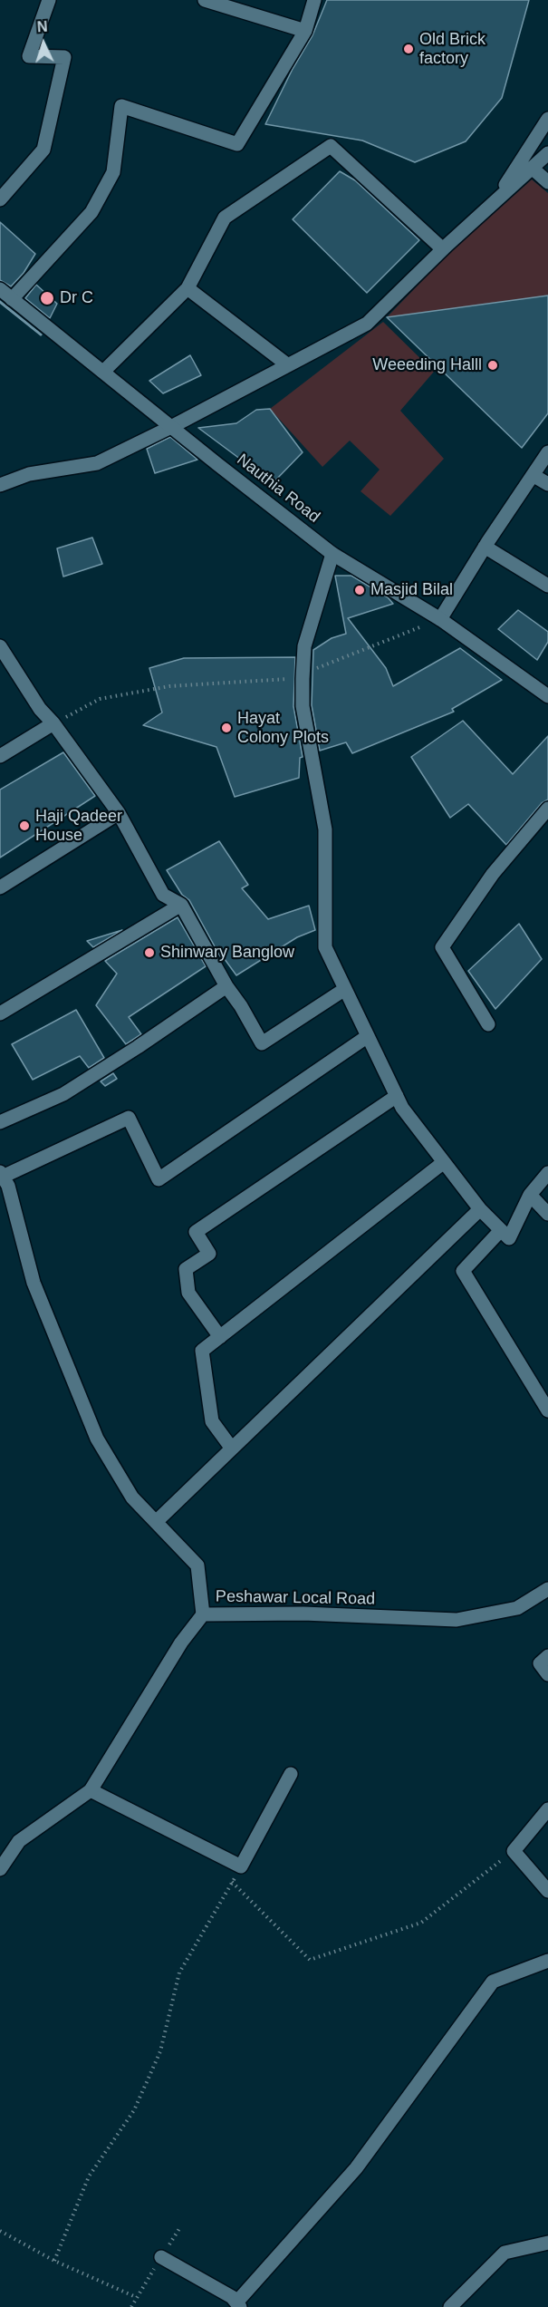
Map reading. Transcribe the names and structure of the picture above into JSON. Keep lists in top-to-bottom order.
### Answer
{
  "streets": {
    "street": ["Nauthia Road", "Peshawar Local Road"]
  },
  "places": [
    "Old Brick factory",
    "Dr C",
    "Weeeding Halll",
    "Masjid Bilal",
    "Hayat Colony Plots",
    "Haji Qadeer House",
    "Shinwary Banglow"
  ],
  "north": "top"
}
